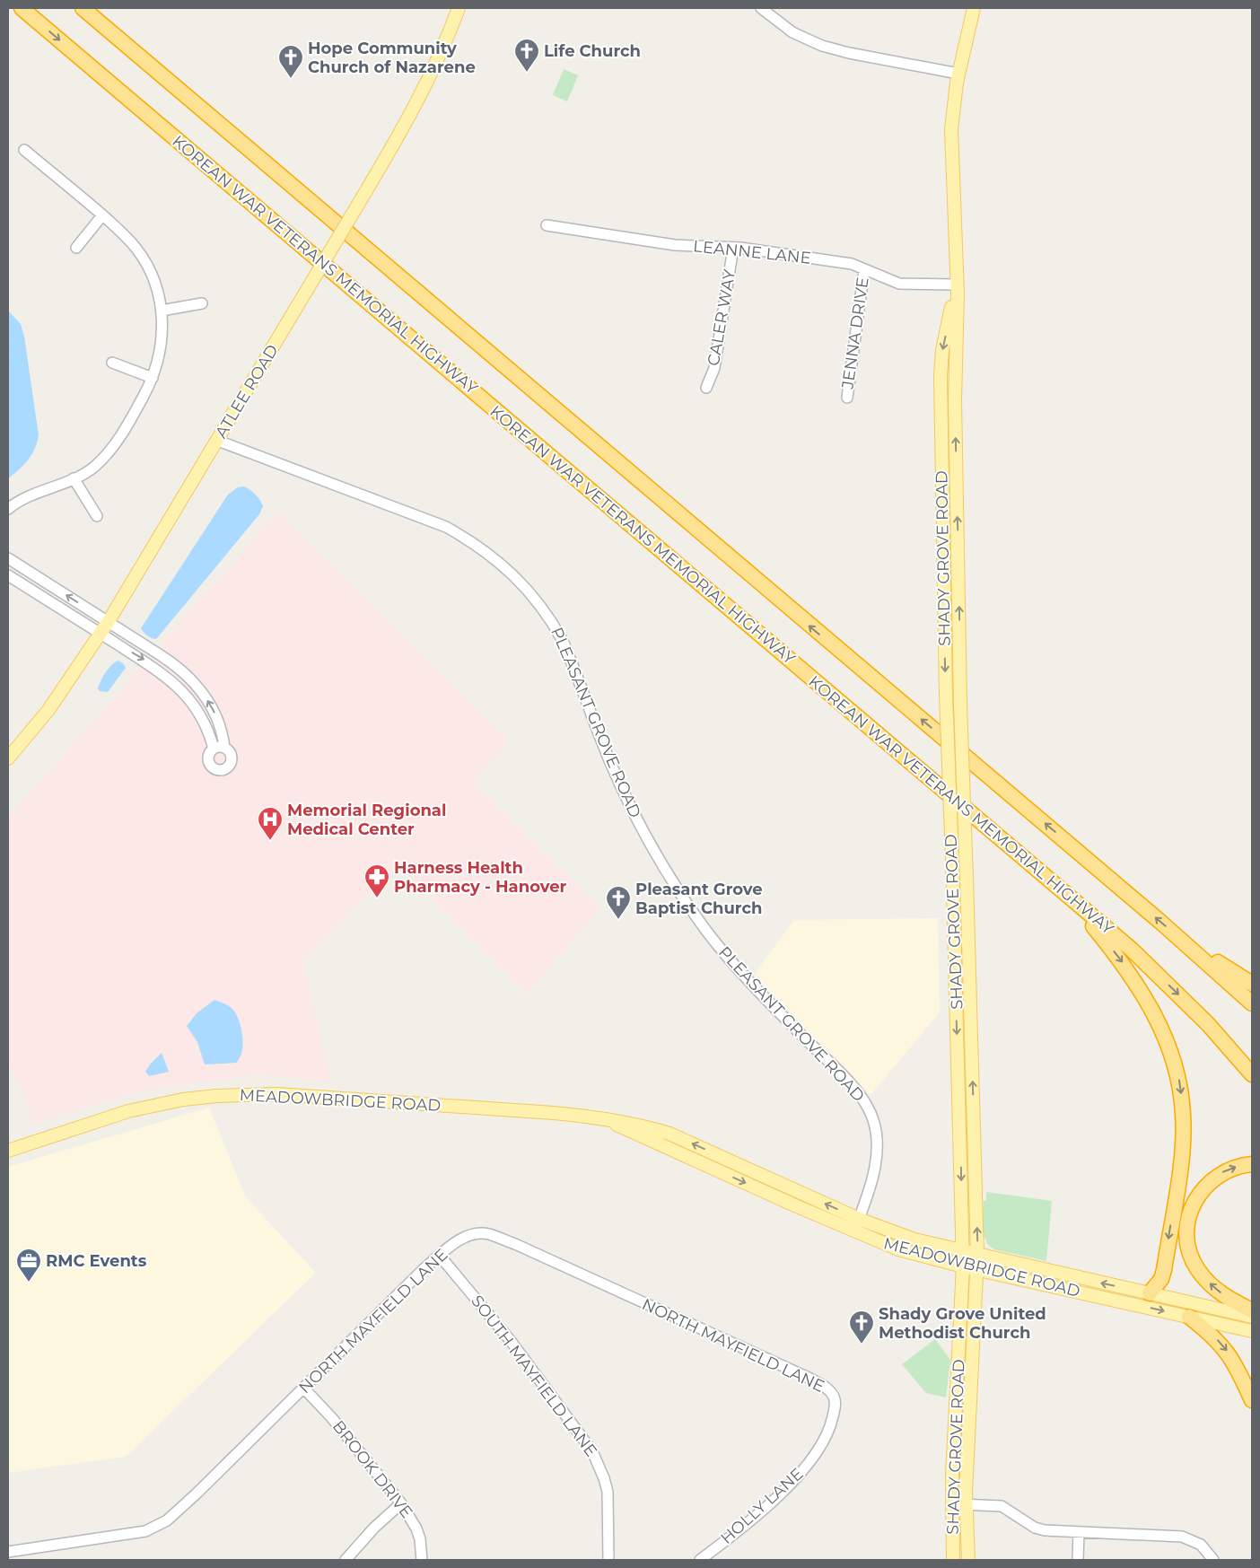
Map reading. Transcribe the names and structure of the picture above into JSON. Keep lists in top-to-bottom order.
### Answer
{
  "streets": {
    "highway": ["KOREAN WAR VETERANS MEMORIAL HIGHWAY"],
    "main road": ["ATLEE ROAD", "SHADY GROVE ROAD", "MEADOWBRIDGE ROAD"],
    "street": [
      "LEANNE LANE",
      "CALER WAY",
      "JENNA DRIVE",
      "PLEASANT GROVE ROAD",
      "NORTH MAYFIELD LANE",
      "SOUTH MAYFIELD LANE",
      "BROOK DRIVE",
      "HOLLY LANE"
    ]
  },
  "crossings": [
    ["LEANNE LANE", "CALER WAY"],
    ["LEANNE LANE", "JENNA DRIVE"],
    ["LEANNE LANE", "SHADY GROVE ROAD"],
    ["ATLEE ROAD", "PLEASANT GROVE ROAD"],
    ["SHADY GROVE ROAD", "MEADOWBRIDGE ROAD"],
    ["PLEASANT GROVE ROAD", "MEADOWBRIDGE ROAD"],
    ["NORTH MAYFIELD LANE", "SOUTH MAYFIELD LANE"],
    ["NORTH MAYFIELD LANE", "BROOK DRIVE"],
    ["NORTH MAYFIELD LANE", "HOLLY LANE"]
  ],
  "places": {
    "church": [
      "Life Church",
      "Hope Community Church of Nazarene",
      "Pleasant Grove Baptist Church",
      "Shady Grove United Methodist Church"
    ],
    "hospital": ["Memorial Regional Medical Center"],
    "pharmacy": ["Harness Health Pharmacy - Hanover"],
    "office": ["RMC Events"]
  }
}
